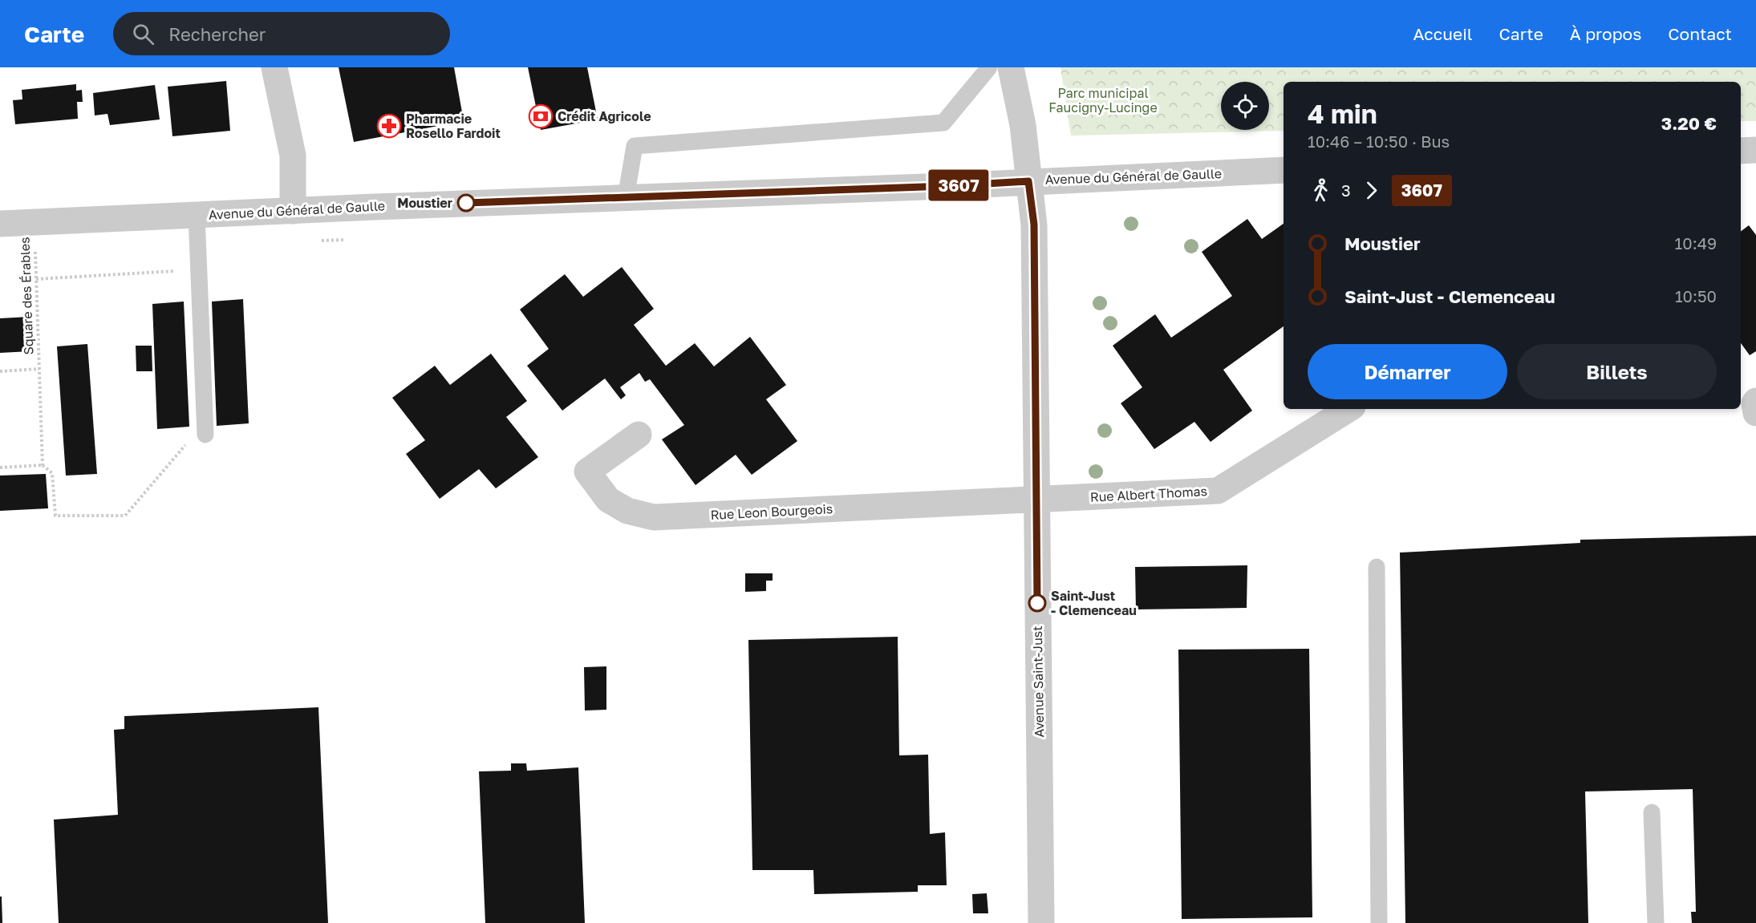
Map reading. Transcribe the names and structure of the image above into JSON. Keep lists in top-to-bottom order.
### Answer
{
  "streets": {
    "street": [
      "Avenue du Général de Gaulle",
      "Rue Albert Thomas",
      "Rue Leon Bourgeois",
      "Avenue Saint-Just"
    ],
    "path": ["Square des Érables"]
  },
  "crossings": [
    ["Avenue du Général de Gaulle", "Square des Érables"],
    ["Avenue du Général de Gaulle", "Avenue Saint-Just"],
    ["Rue Albert Thomas", "Rue Leon Bourgeois"],
    ["Rue Albert Thomas", "Avenue Saint-Just"],
    ["Rue Leon Bourgeois", "Avenue Saint-Just"]
  ],
  "parks": ["Parc municipal Faucigny-Lucinge"],
  "places": {
    "bank": ["Crédit Agricole"],
    "pharmacy": ["Pharmacie Rosello Fardoit"],
    "other": ["Moustier", "Saint-Just - Clemenceau"]
  },
  "lines": ["bus line 3607"],
  "page": {
    "header": "Carte",
    "search": "Rechercher",
    "nav": [
      "Accueil",
      "Carte",
      "À propos",
      "Contact"
    ],
    "on_map": "3607",
    "heading": ["4 min", "10:46 – 10:50 · Bus", "3.20 €"],
    "legs": ["3", "3607"],
    "list": [
      {
        "name": "Moustier",
        "value": "10:49"
      },
      {
        "name": "Saint-Just - Clemenceau",
        "value": "10:50"
      }
    ],
    "buttons": ["Démarrer", "Billets"]
  }
}
